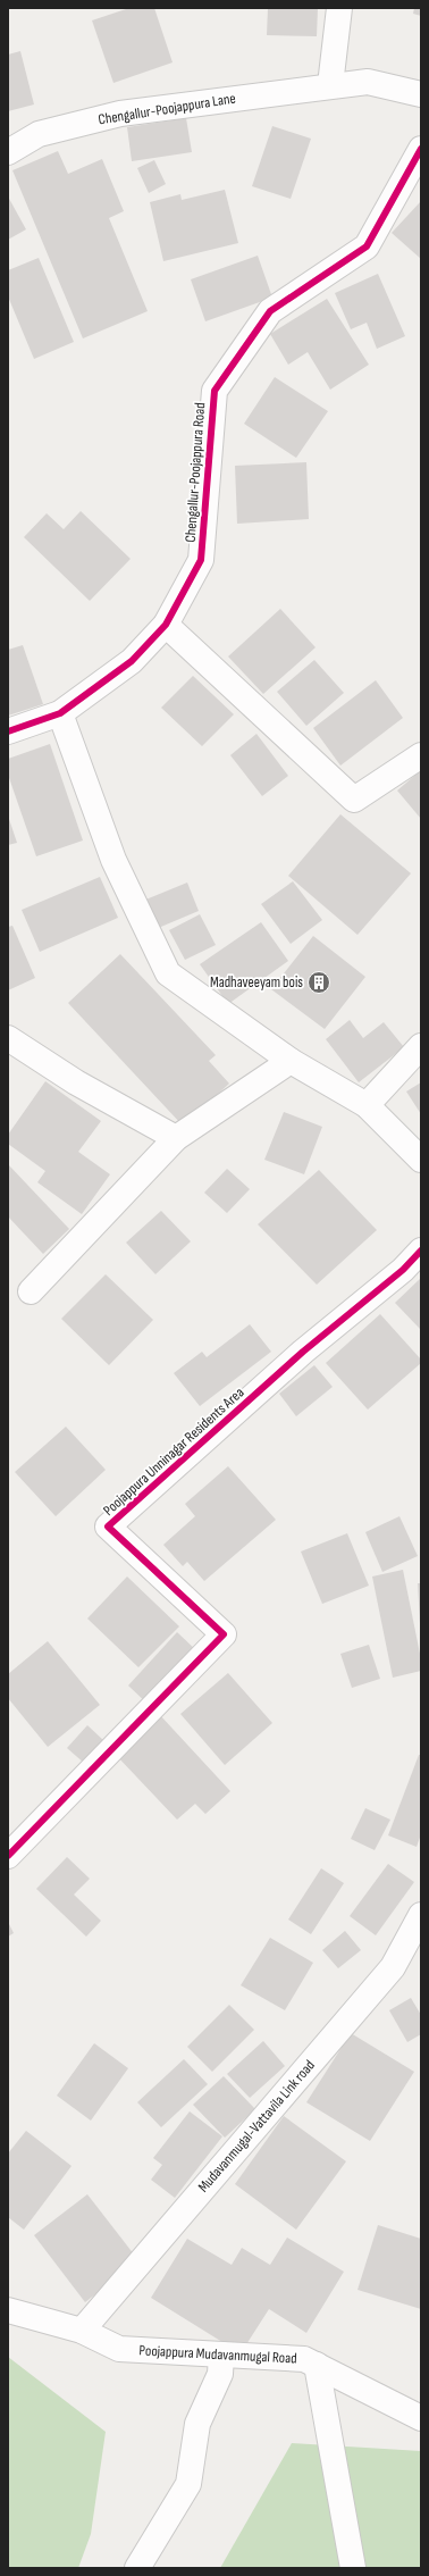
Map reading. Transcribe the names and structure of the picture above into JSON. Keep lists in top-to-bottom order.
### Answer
{
  "streets": {
    "street": [
      "Chengallur-Poojappura Lane",
      "Chengallur-Poojappura Road",
      "Poojappura Unninagar Residents Area",
      "Mudavanmugal-Vattavila Link road",
      "Poojappura Mudavanmugal Road"
    ]
  },
  "crossings": [
    ["Mudavanmugal-Vattavila Link road", "Poojappura Mudavanmugal Road"]
  ],
  "places": {
    "building": ["Madhaveeyam bois"]
  }
}
